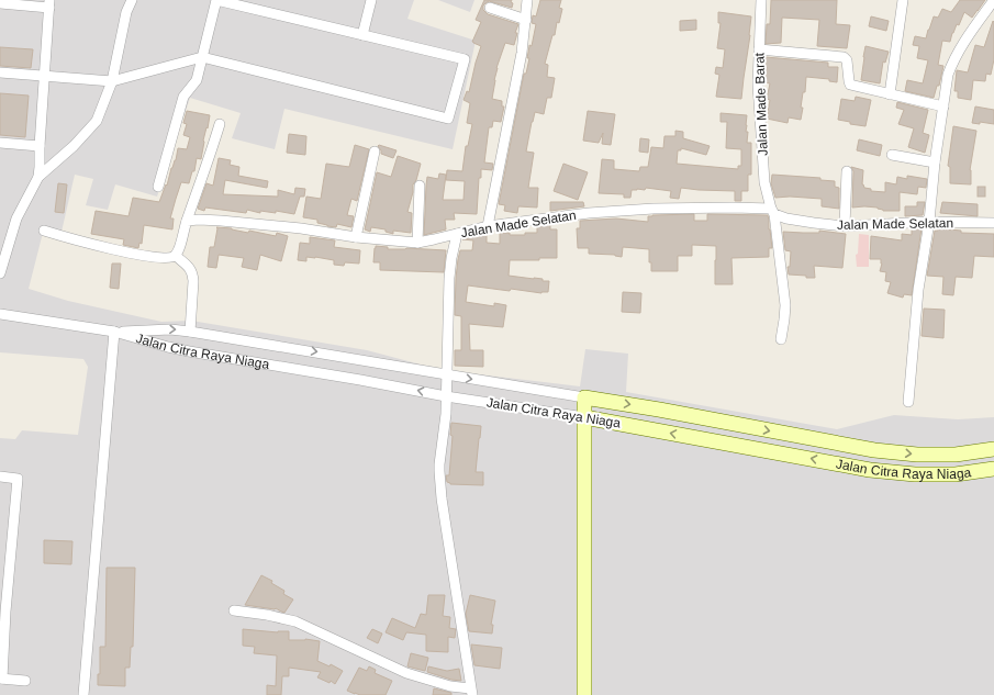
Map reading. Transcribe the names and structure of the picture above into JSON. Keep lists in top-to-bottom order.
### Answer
{
  "streets": {
    "street": ["Jalan Made Barat", "Jalan Made Selatan", "Jalan Citra Raya Niaga"]
  },
  "crossings": [
    ["Jalan Made Barat", "Jalan Made Selatan"]
  ]
}
